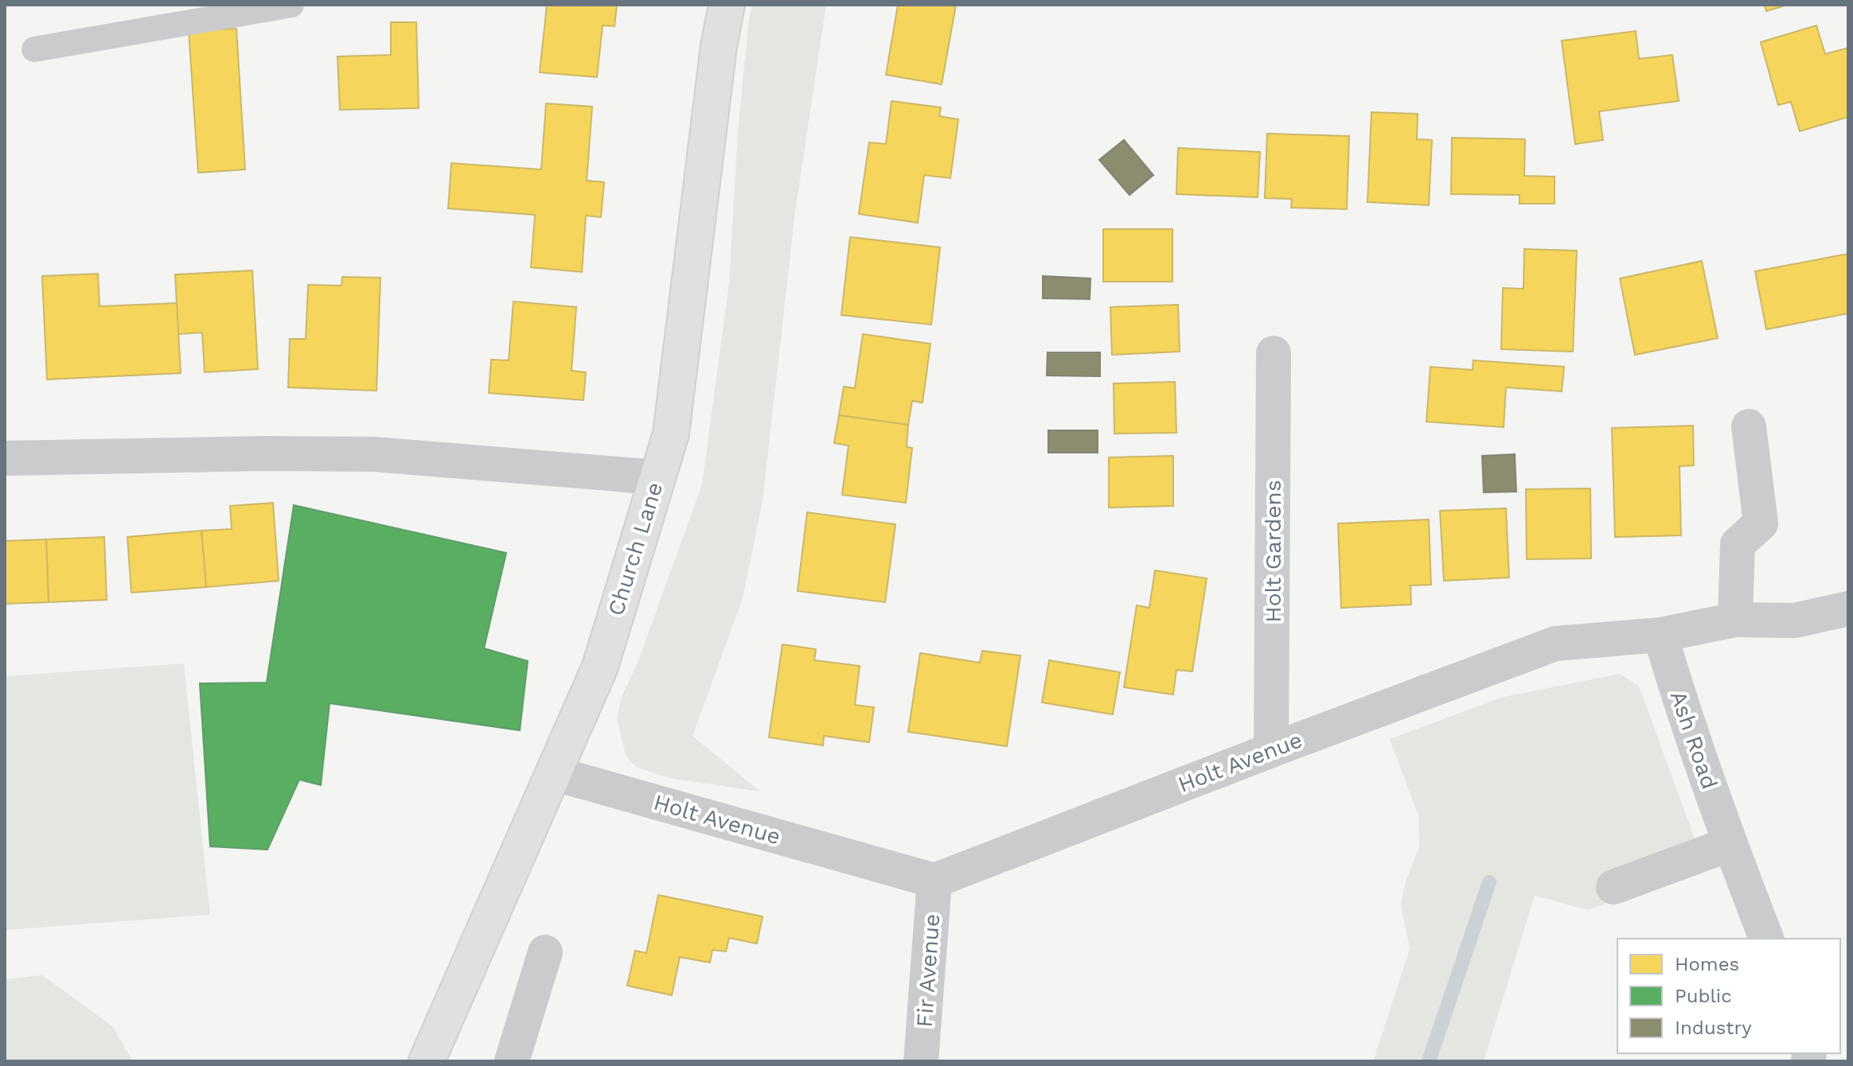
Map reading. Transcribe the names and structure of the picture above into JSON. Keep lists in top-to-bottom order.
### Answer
{
  "streets": {
    "street": [
      "Church Lane",
      "Holt Gardens",
      "Ash Road",
      "Holt Avenue",
      "Fir Avenue"
    ]
  },
  "crossings": [
    ["Church Lane", "Holt Avenue"],
    ["Holt Gardens", "Holt Avenue"],
    ["Ash Road", "Holt Avenue"],
    ["Holt Avenue", "Fir Avenue"]
  ],
  "legend": ["Homes", "Public", "Industry"]
}
